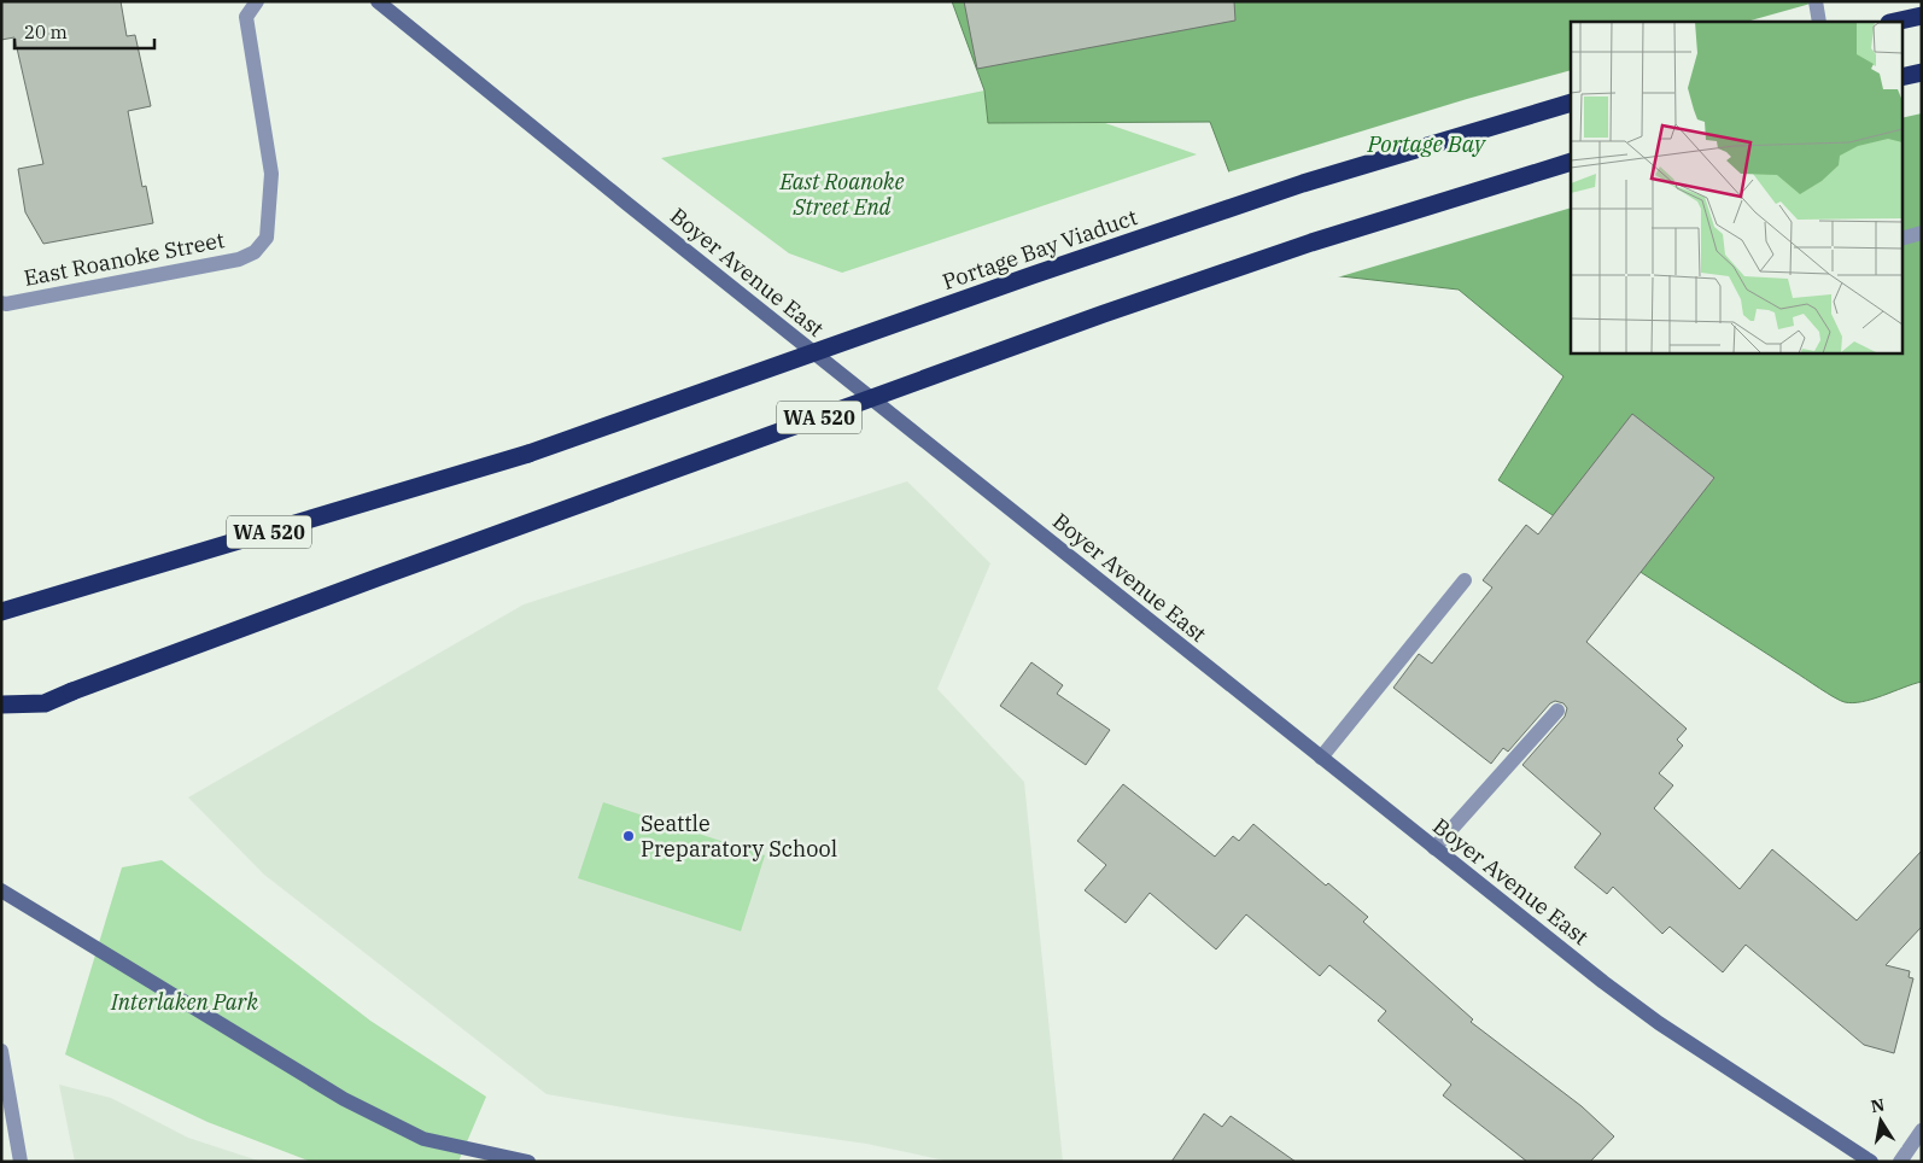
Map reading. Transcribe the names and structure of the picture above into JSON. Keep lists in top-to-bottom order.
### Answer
{
  "streets": {
    "highway": ["Portage Bay Viaduct", "WA 520"],
    "street": ["East Roanoke Street", "Boyer Avenue East"]
  },
  "water": ["Portage Bay"],
  "parks": ["East Roanoke Street End", "Interlaken Park"],
  "places": ["Seattle Preparatory School"],
  "scale_bar": "20 m",
  "north": "top"
}
